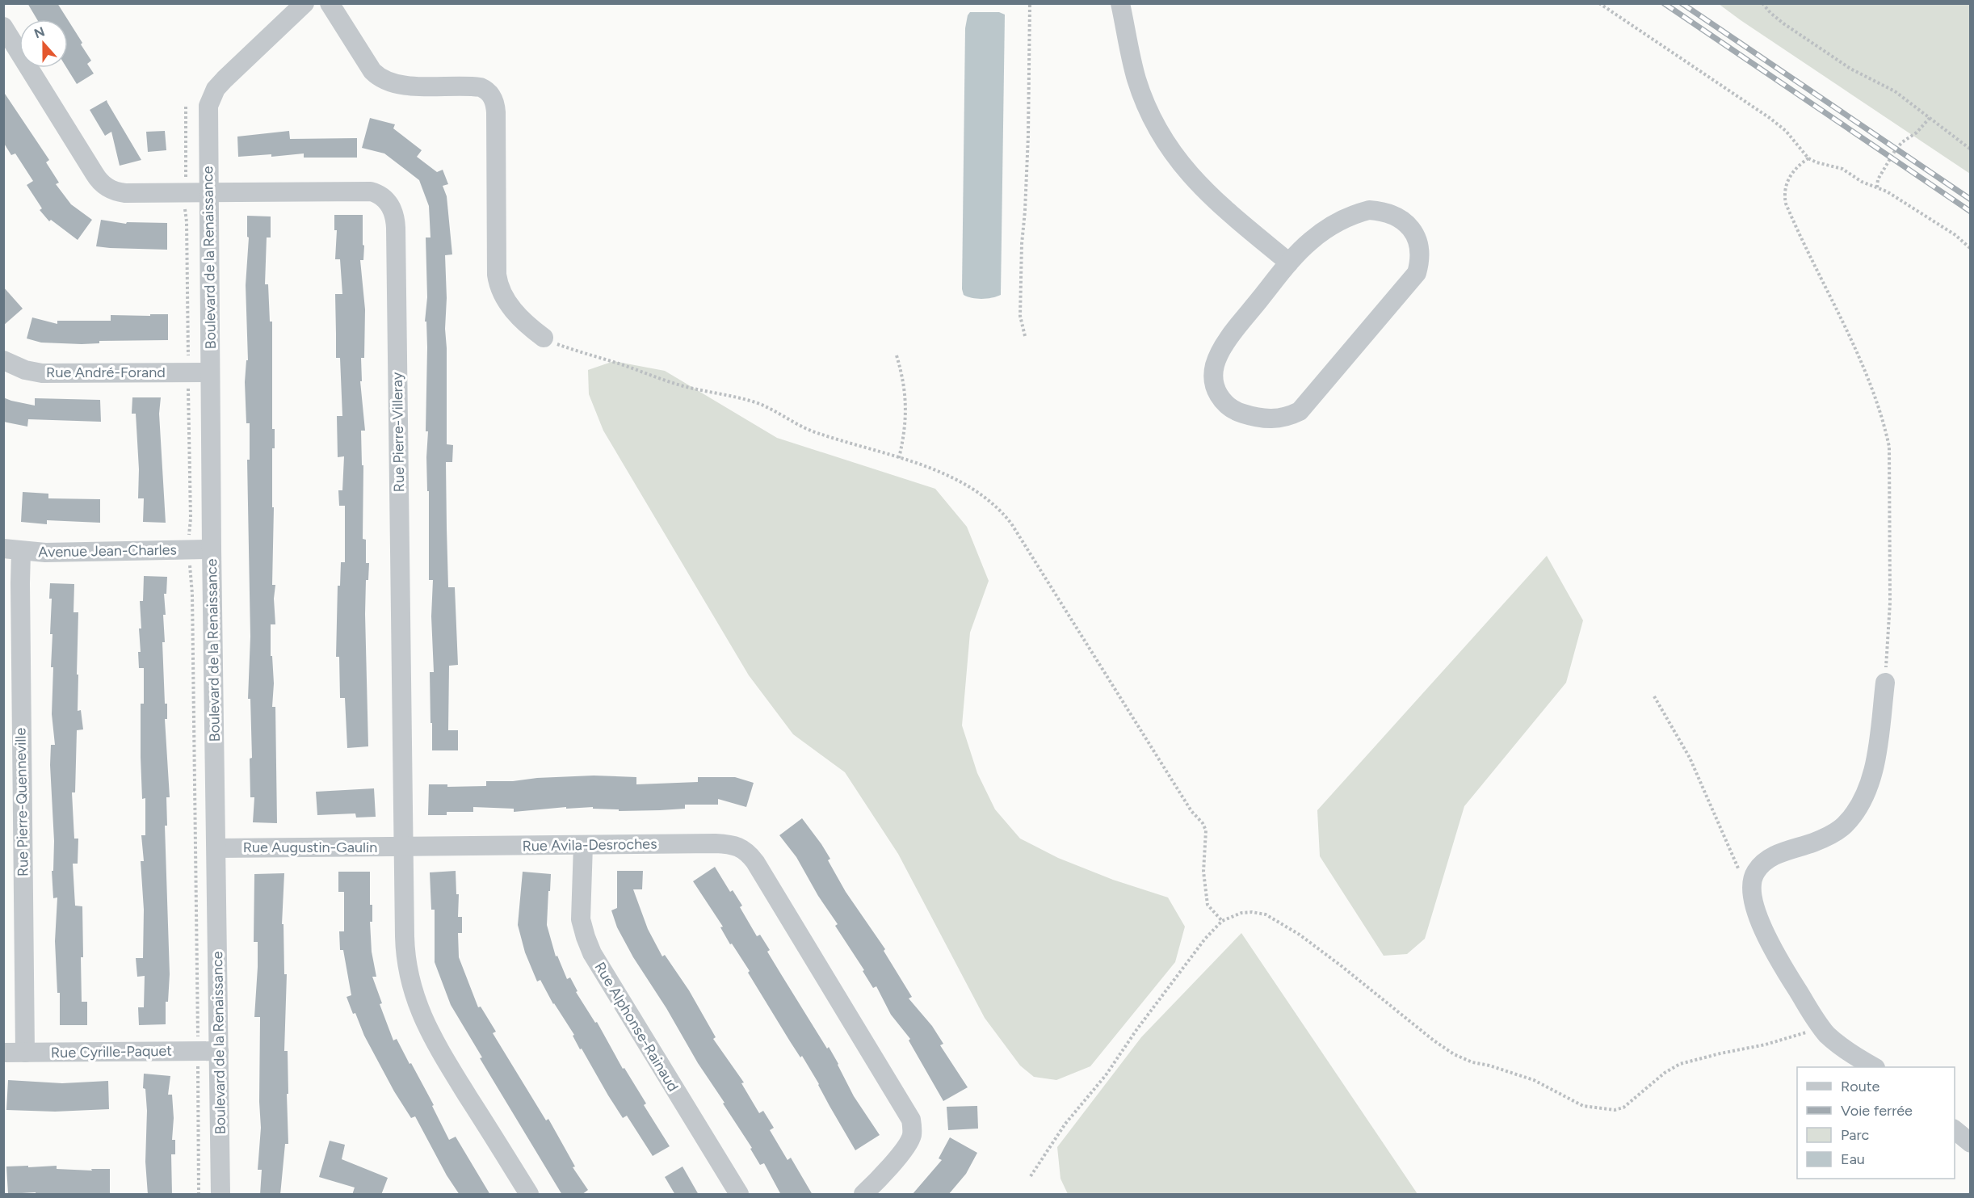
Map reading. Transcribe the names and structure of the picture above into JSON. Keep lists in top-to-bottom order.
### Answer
{
  "streets": {
    "street": [
      "Boulevard de la Renaissance",
      "Rue André-Forand",
      "Rue Pierre-Villeray",
      "Avenue Jean-Charles",
      "Rue Pierre-Quenneville",
      "Rue Avila-Desroches",
      "Rue Augustin-Gaulin",
      "Rue Alphonse-Rainaud",
      "Rue Cyrille-Paquet"
    ]
  },
  "crossings": [
    ["Boulevard de la Renaissance", "Rue André-Forand"],
    ["Boulevard de la Renaissance", "Rue Pierre-Villeray"],
    ["Boulevard de la Renaissance", "Avenue Jean-Charles"],
    ["Boulevard de la Renaissance", "Rue Augustin-Gaulin"],
    ["Boulevard de la Renaissance", "Rue Cyrille-Paquet"],
    ["Rue Pierre-Villeray", "Rue Avila-Desroches"],
    ["Rue Pierre-Villeray", "Rue Augustin-Gaulin"],
    ["Avenue Jean-Charles", "Rue Pierre-Quenneville"],
    ["Rue Pierre-Quenneville", "Rue Cyrille-Paquet"],
    ["Rue Avila-Desroches", "Rue Augustin-Gaulin"],
    ["Rue Avila-Desroches", "Rue Alphonse-Rainaud"]
  ],
  "legend": [
    "Route",
    "Voie ferrée",
    "Parc",
    "Eau"
  ],
  "north": "top"
}
